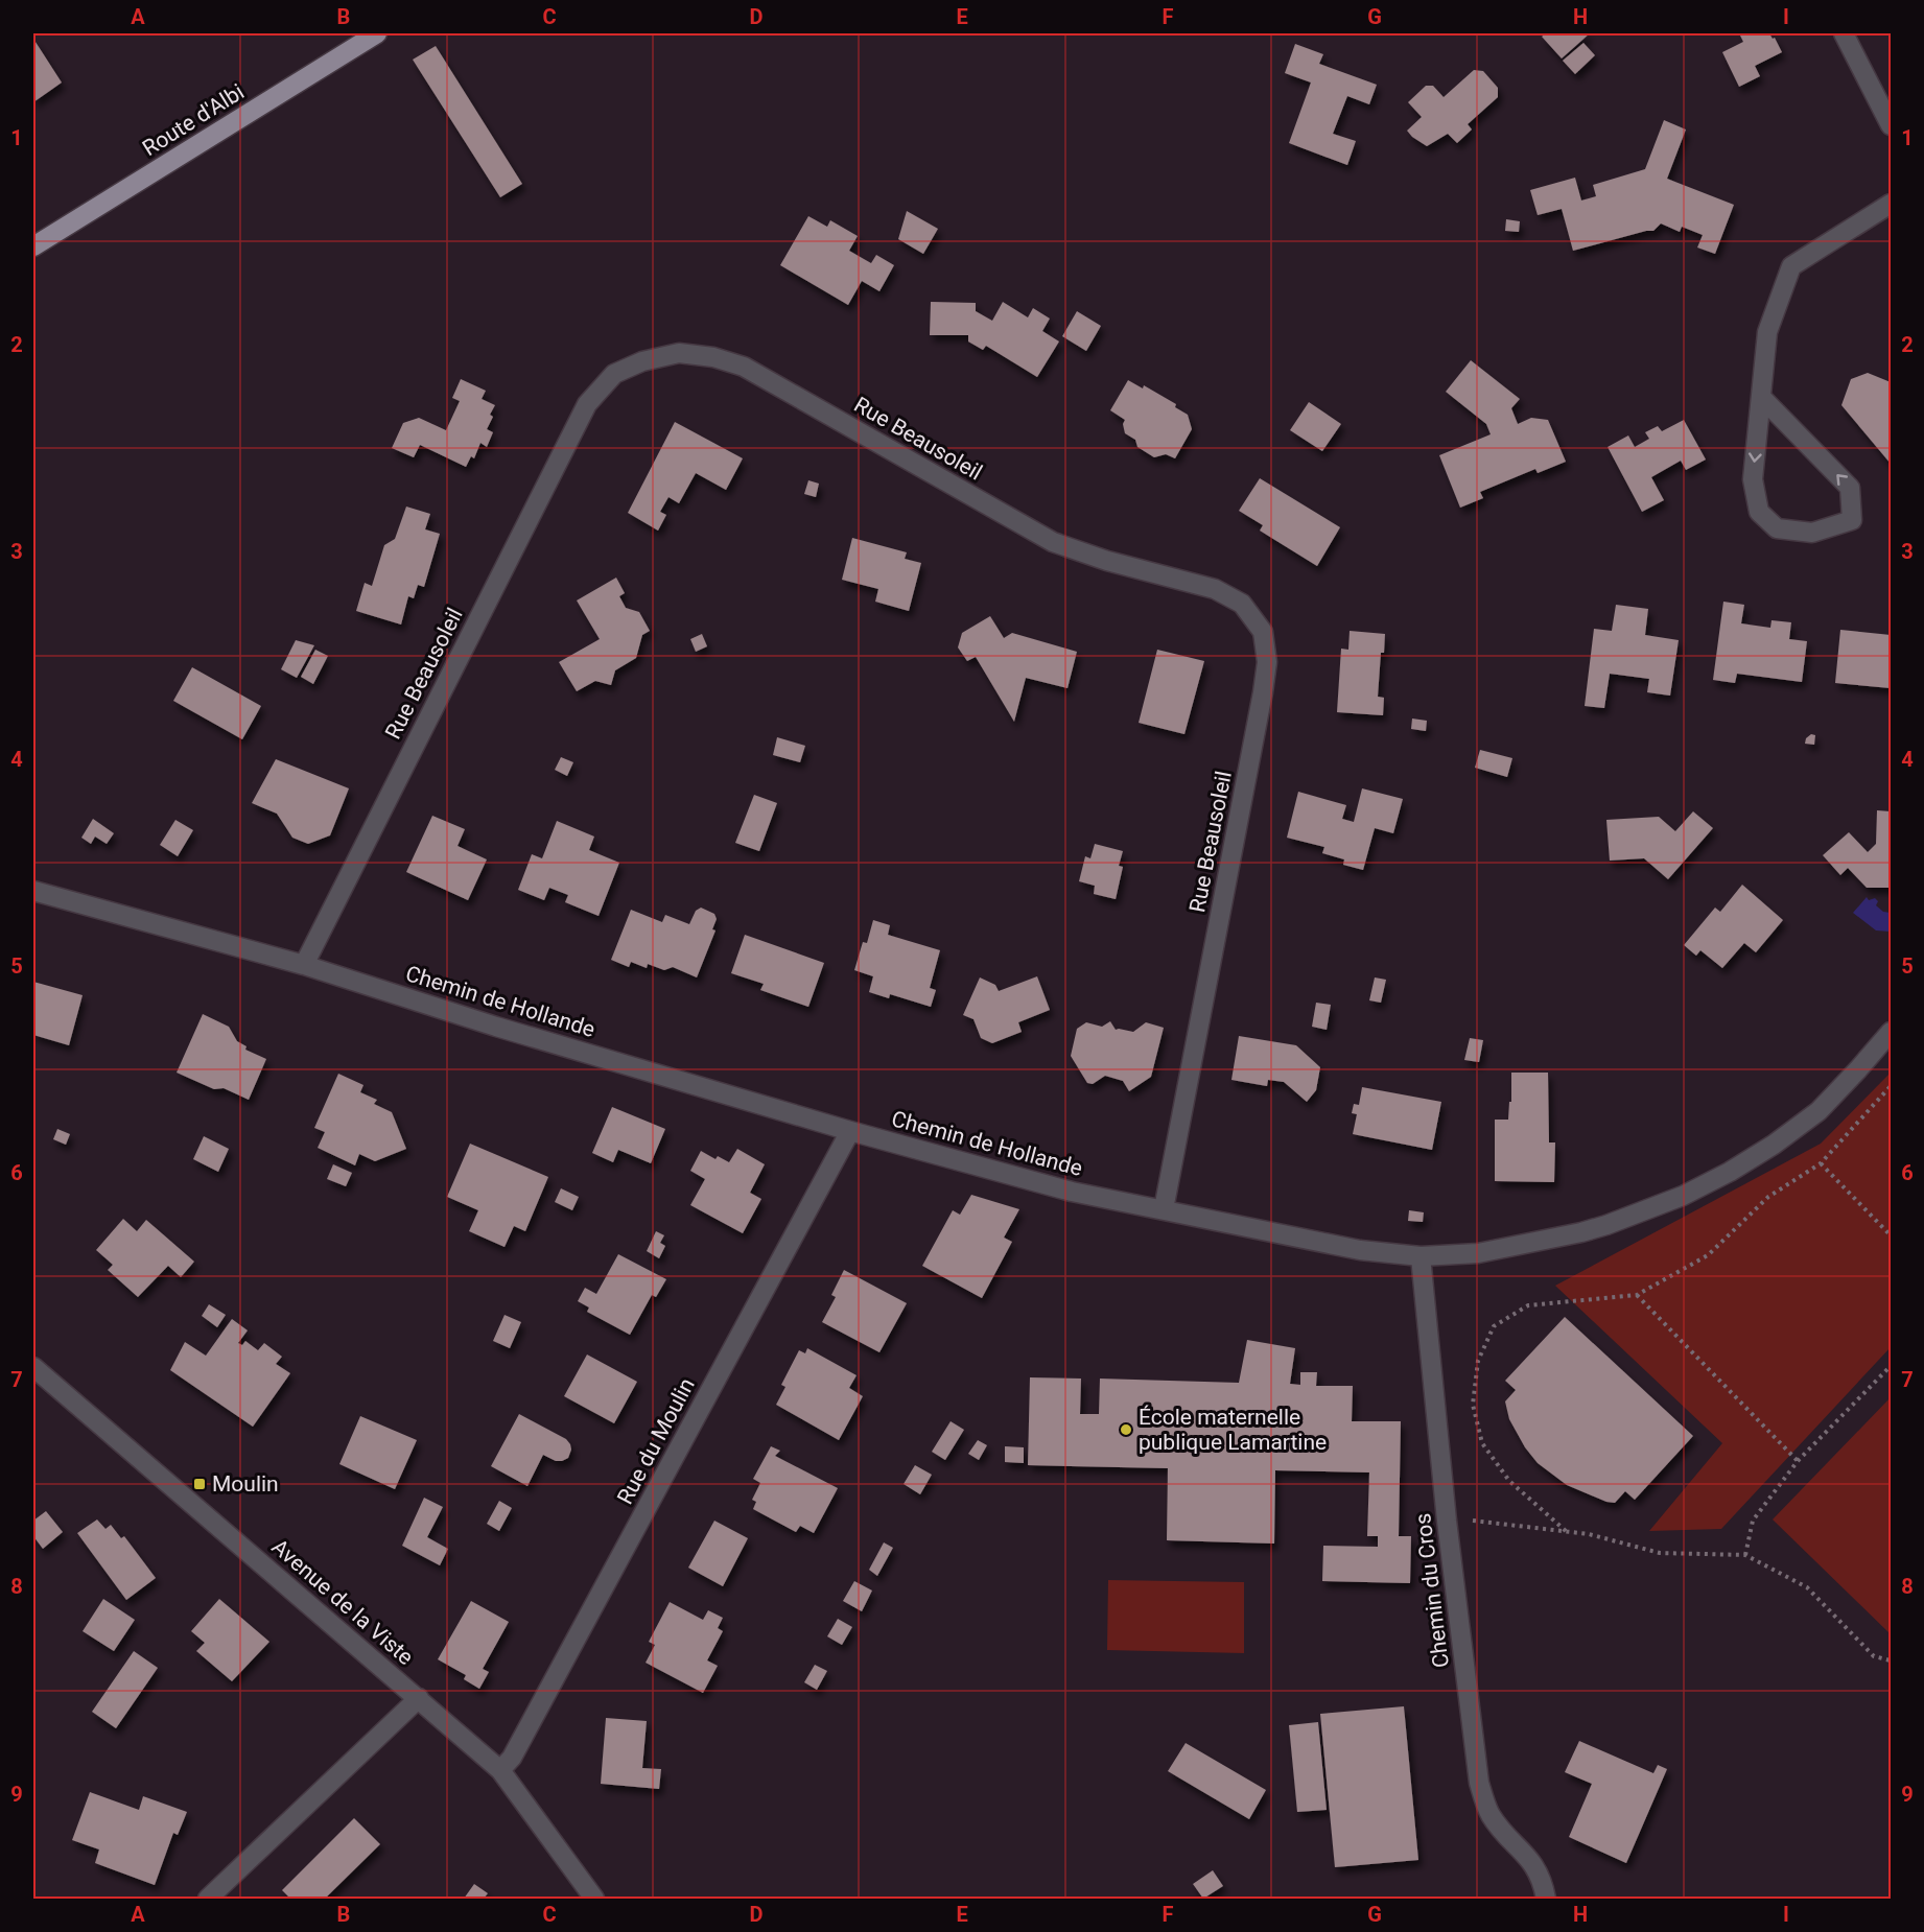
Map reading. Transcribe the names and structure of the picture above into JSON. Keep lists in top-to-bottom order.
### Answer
{
  "streets": {
    "main road": ["Route d'Albi"],
    "street": [
      "Rue Beausoleil",
      "Chemin de Hollande",
      "Rue du Moulin",
      "Chemin du Cros",
      "Avenue de la Viste"
    ]
  },
  "crossings": [
    ["Rue Beausoleil", "Chemin de Hollande"],
    ["Chemin de Hollande", "Rue du Moulin"],
    ["Chemin de Hollande", "Chemin du Cros"],
    ["Rue du Moulin", "Avenue de la Viste"]
  ],
  "places": {
    "other": ["École maternelle publique Lamartine"],
    "transit": ["Moulin"]
  },
  "grid": {
    "columns": [
      "A",
      "B",
      "C",
      "D",
      "E",
      "F",
      "G",
      "H",
      "I"
    ],
    "rows": [
      "1",
      "2",
      "3",
      "4",
      "5",
      "6",
      "7",
      "8",
      "9"
    ]
  }
}
